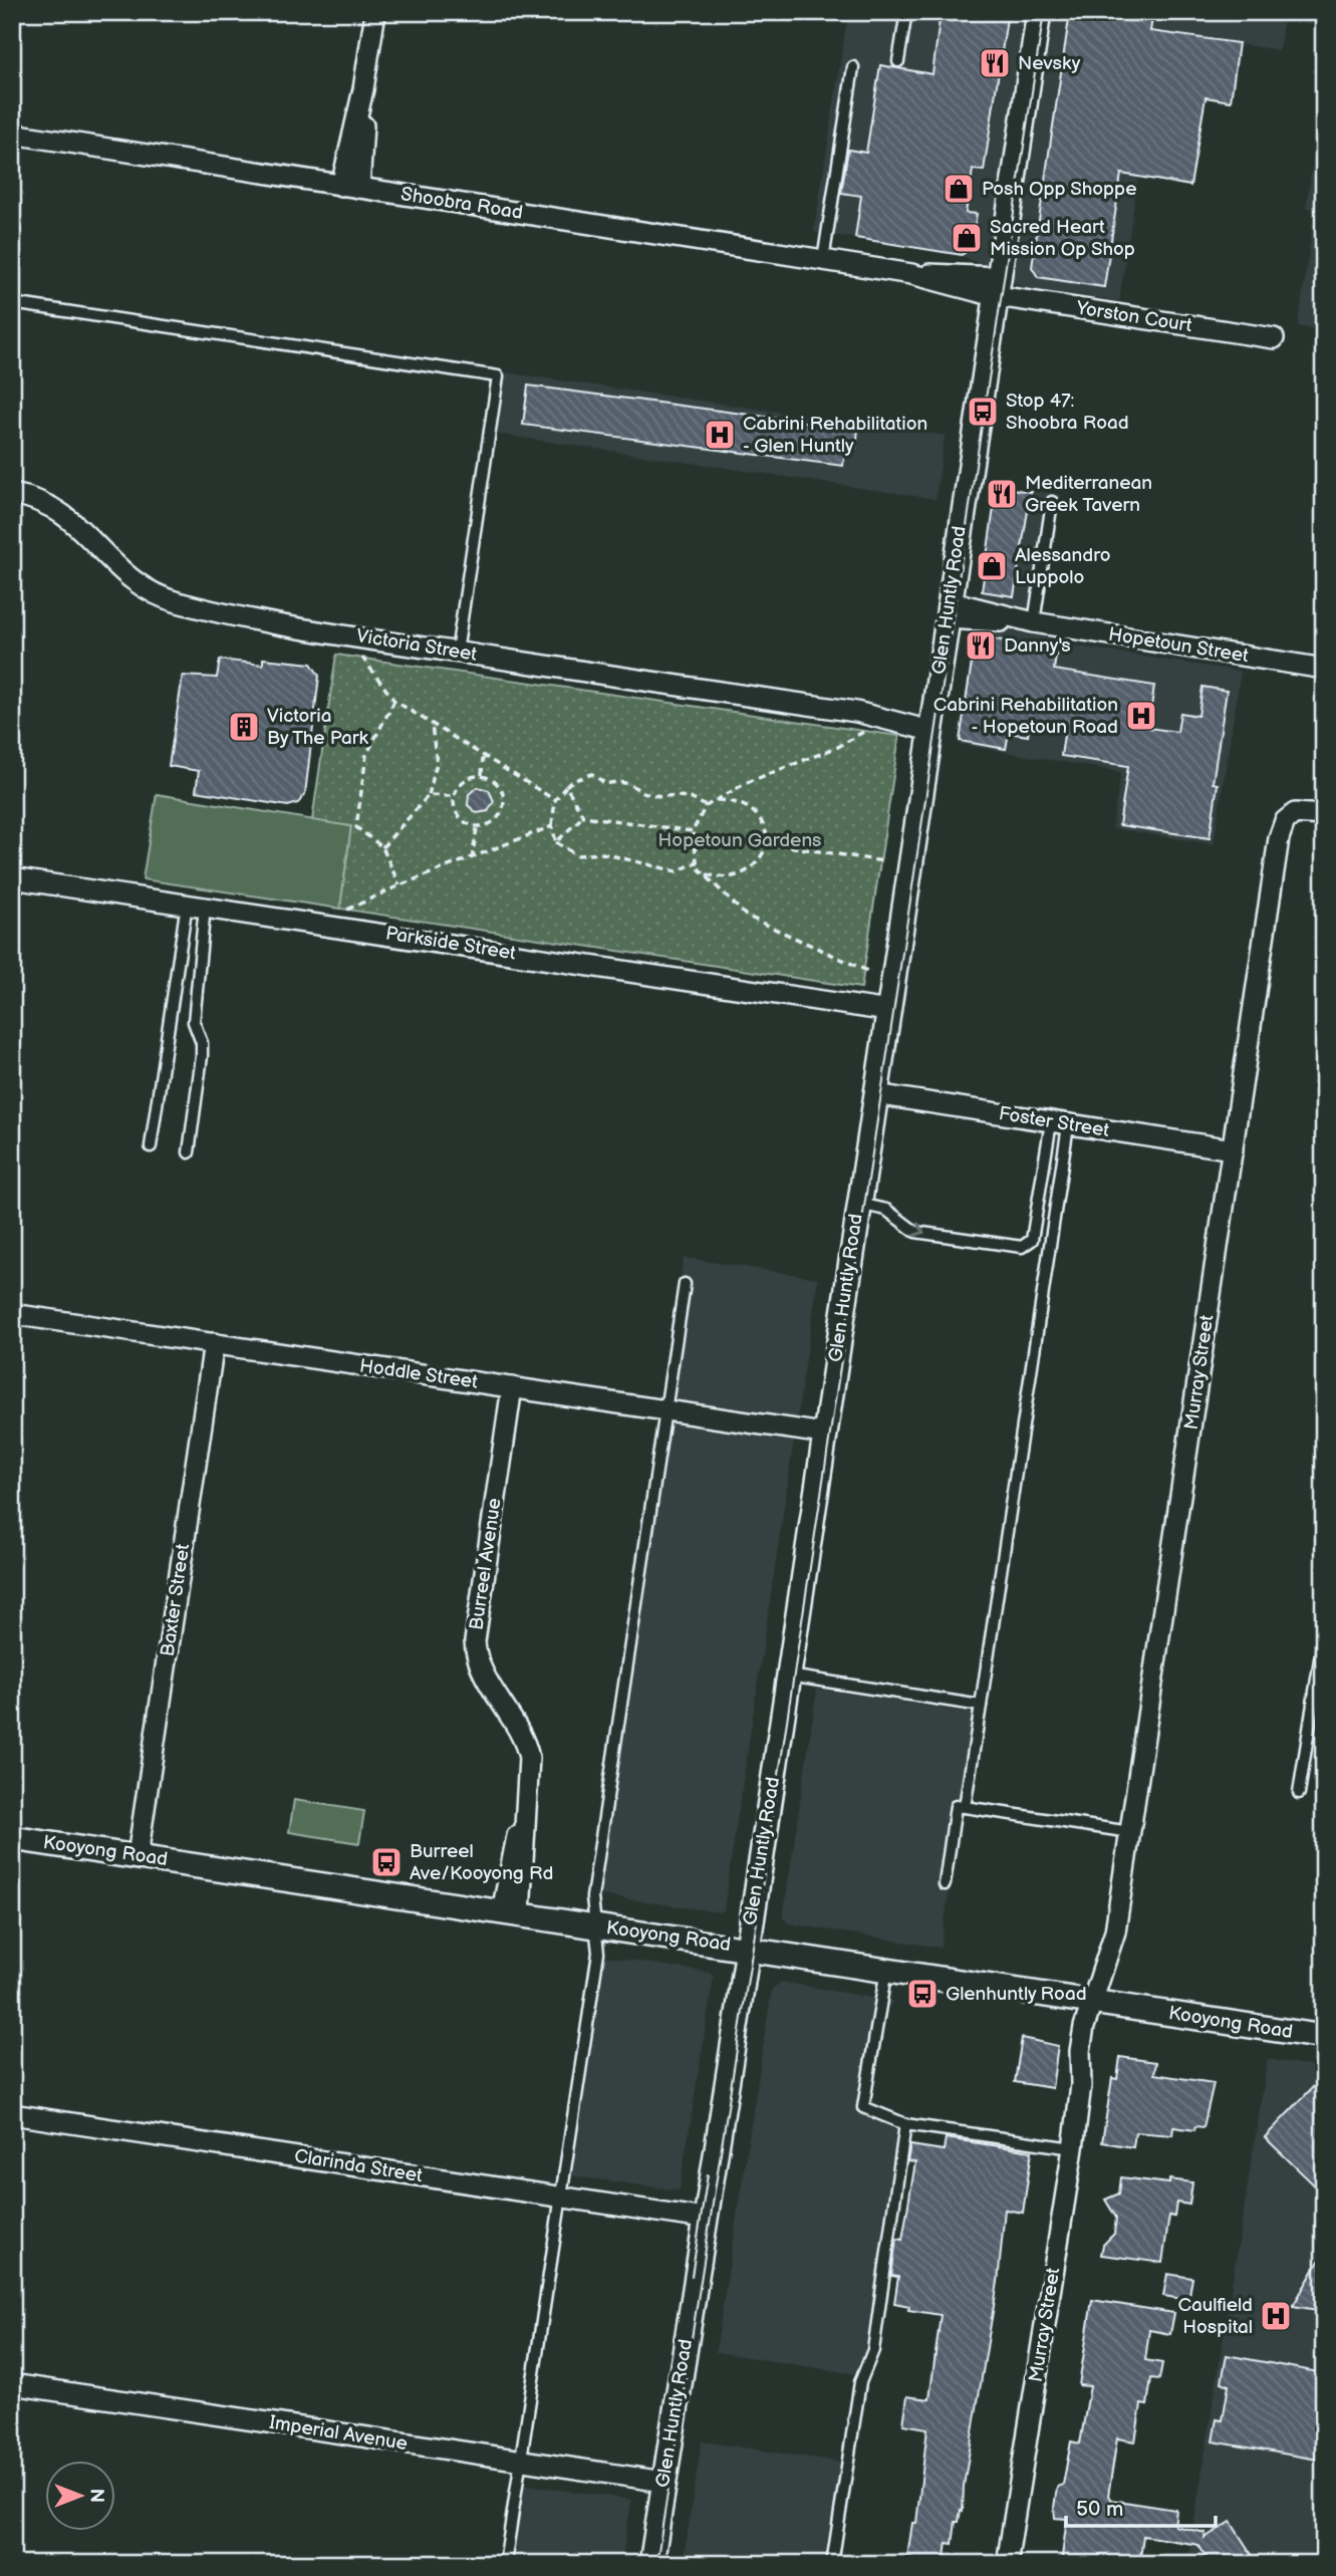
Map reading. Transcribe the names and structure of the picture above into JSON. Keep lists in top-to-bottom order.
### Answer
{
  "streets": {
    "street": [
      "Shoobra Road",
      "Yorston Court",
      "Glen Huntly Road",
      "Victoria Street",
      "Hopetoun Street",
      "Parkside Street",
      "Foster Street",
      "Murray Street",
      "Hoddle Street",
      "Burreel Avenue",
      "Baxter Street",
      "Kooyong Road",
      "Clarinda Street",
      "Imperial Avenue"
    ]
  },
  "crossings": [
    ["Shoobra Road", "Yorston Court"],
    ["Shoobra Road", "Glen Huntly Road"],
    ["Yorston Court", "Glen Huntly Road"],
    ["Glen Huntly Road", "Victoria Street"],
    ["Glen Huntly Road", "Hopetoun Street"],
    ["Glen Huntly Road", "Parkside Street"],
    ["Glen Huntly Road", "Foster Street"],
    ["Glen Huntly Road", "Hoddle Street"],
    ["Glen Huntly Road", "Kooyong Road"],
    ["Glen Huntly Road", "Clarinda Street"],
    ["Glen Huntly Road", "Imperial Avenue"],
    ["Foster Street", "Murray Street"],
    ["Murray Street", "Kooyong Road"],
    ["Hoddle Street", "Burreel Avenue"],
    ["Hoddle Street", "Baxter Street"],
    ["Burreel Avenue", "Kooyong Road"],
    ["Baxter Street", "Kooyong Road"]
  ],
  "parks": ["Hopetoun Gardens"],
  "places": {
    "restaurant": ["Nevsky", "Mediterranean Greek Tavern", "Danny's"],
    "shop": ["Posh Opp Shoppe", "Sacred Heart Mission Op Shop", "Alessandro Luppolo"],
    "bus stop": ["Stop 47: Shoobra Road", "Burreel Ave/Kooyong Rd", "Glenhuntly Road"],
    "hospital": ["Cabrini Rehabilitation - Glen Huntly", "Cabrini Rehabilitation - Hopetoun Road", "Caulfield Hospital"],
    "building": ["Victoria By The Park"]
  },
  "scale_bar": "50 m",
  "north": "right"
}
